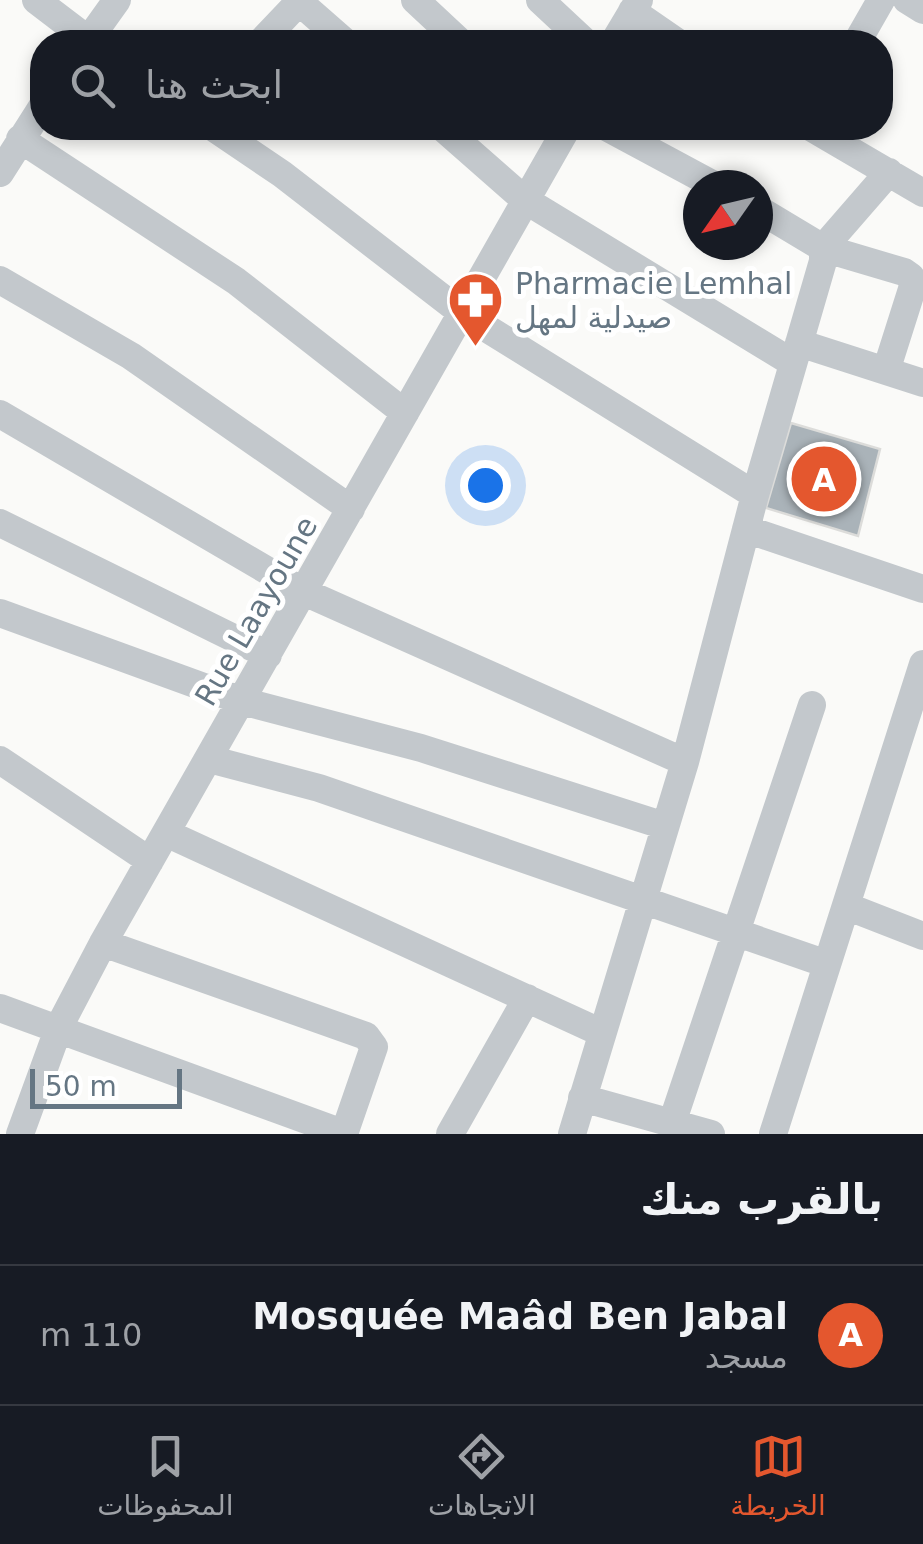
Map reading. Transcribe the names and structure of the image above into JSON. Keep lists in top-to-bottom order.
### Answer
{
  "streets": {
    "street": ["Rue Laayoune"]
  },
  "places": {
    "pharmacy": ["Pharmacie Lemhal صيدلية لمهل"]
  },
  "scale_bar": "50 m",
  "north": "bottom left",
  "page": {
    "search": "ابحث هنا",
    "pins": "A",
    "scale": "50 m",
    "heading": "بالقرب منك",
    "list": [
      {
        "mark": "A",
        "name": "Mosquée Maâd Ben Jabal",
        "note": "مسجد",
        "value": "110 m"
      }
    ],
    "nav": ["الخريطة", "الاتجاهات", "المحفوظات"]
  }
}
